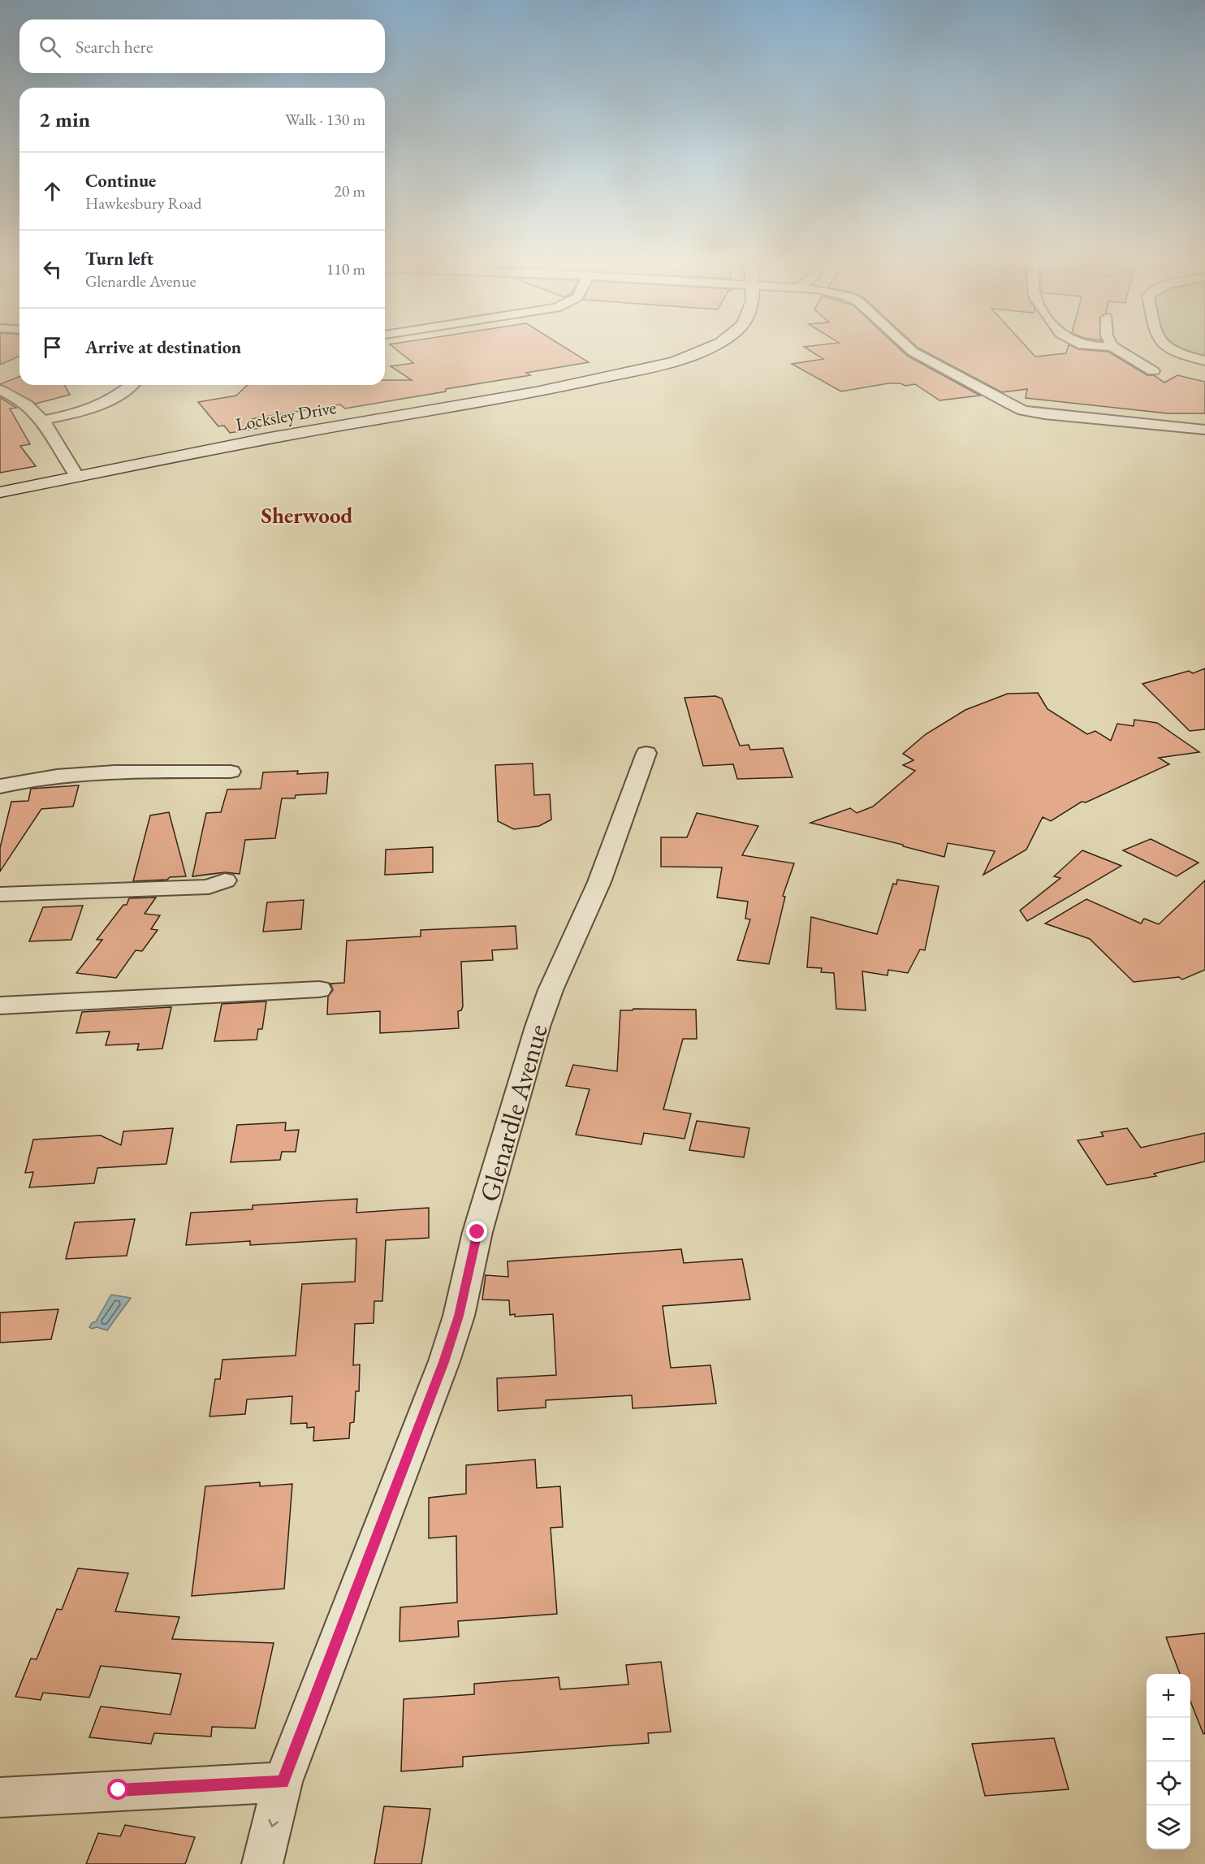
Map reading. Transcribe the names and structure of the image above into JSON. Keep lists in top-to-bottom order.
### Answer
{
  "streets": {
    "street": ["Locksley Drive", "Glenardle Avenue"]
  },
  "districts": ["Sherwood"],
  "page": {
    "search": "Search here",
    "heading": ["2 min", "Walk · 130 m"],
    "list": [
      ["Continue", "Hawkesbury Road", "20 m"],
      ["Turn left", "Glenardle Avenue", "110 m"],
      "Arrive at destination"
    ],
    "map_buttons": ["+", "−"]
  }
}
